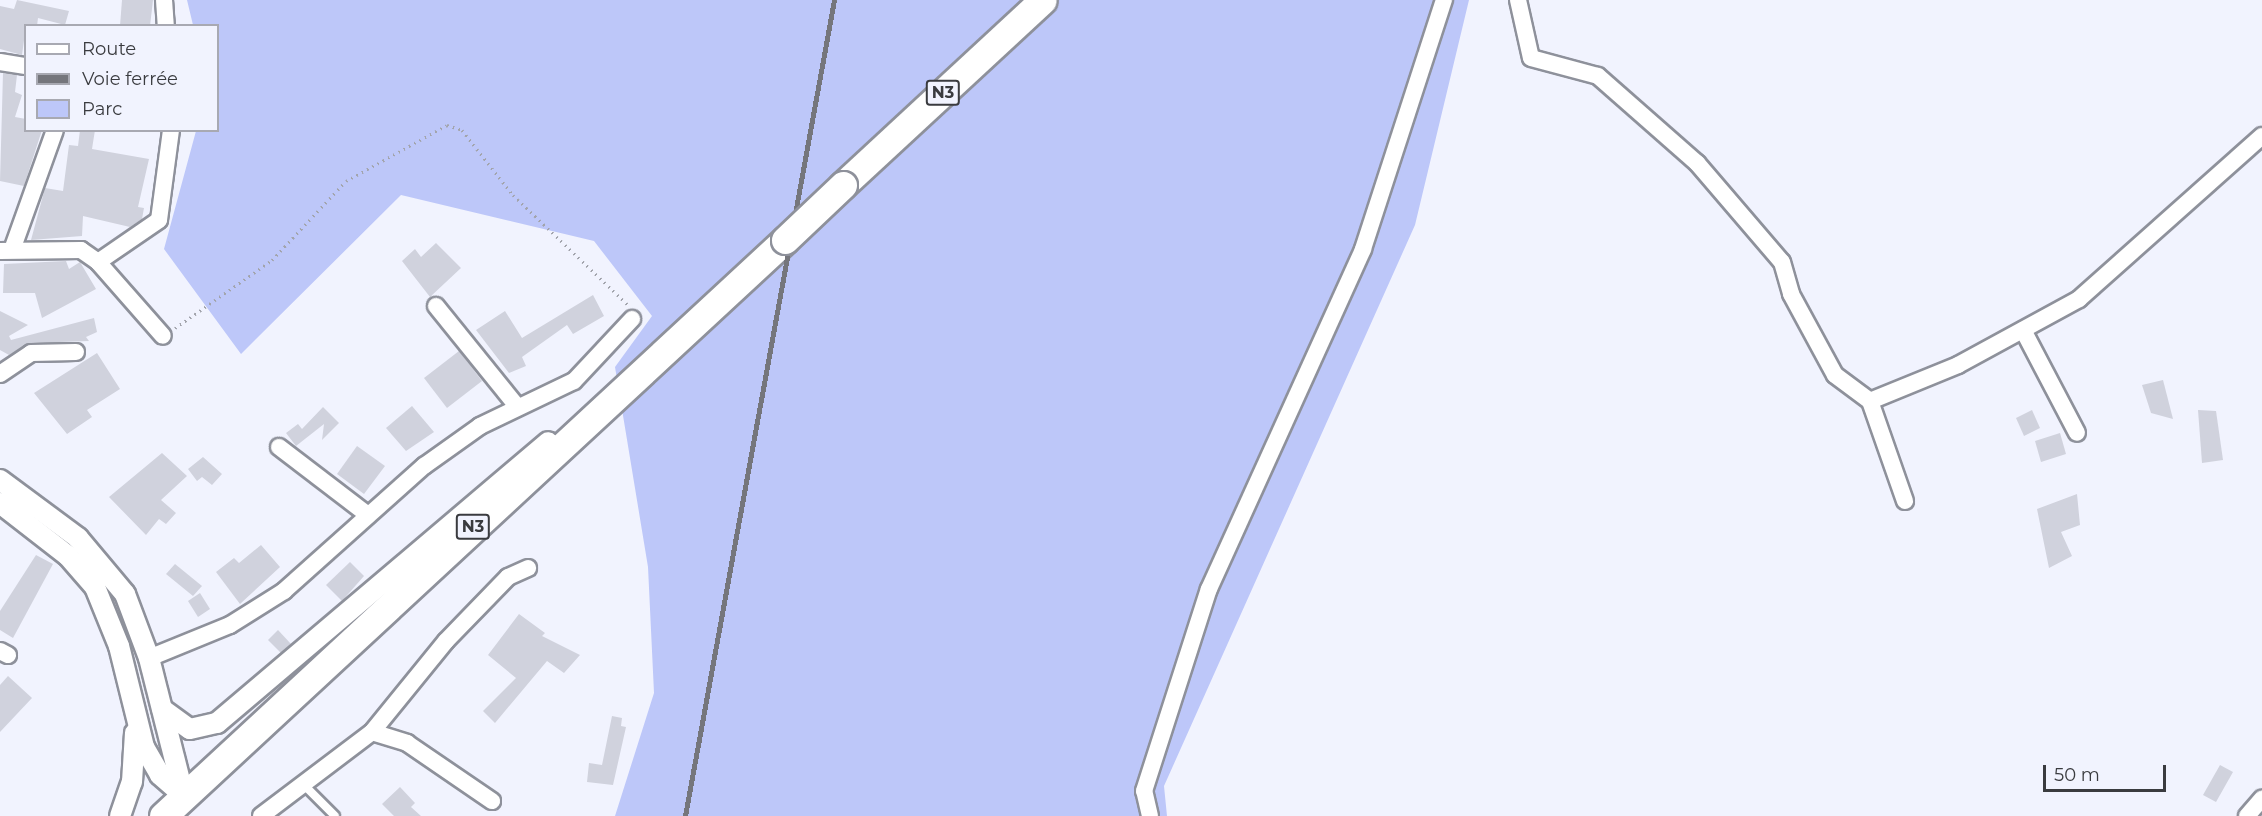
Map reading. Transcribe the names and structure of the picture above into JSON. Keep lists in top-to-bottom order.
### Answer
{
  "streets": {
    "highway": ["N3"]
  },
  "legend": ["Route", "Voie ferrée", "Parc"],
  "scale_bar": "50 m"
}
